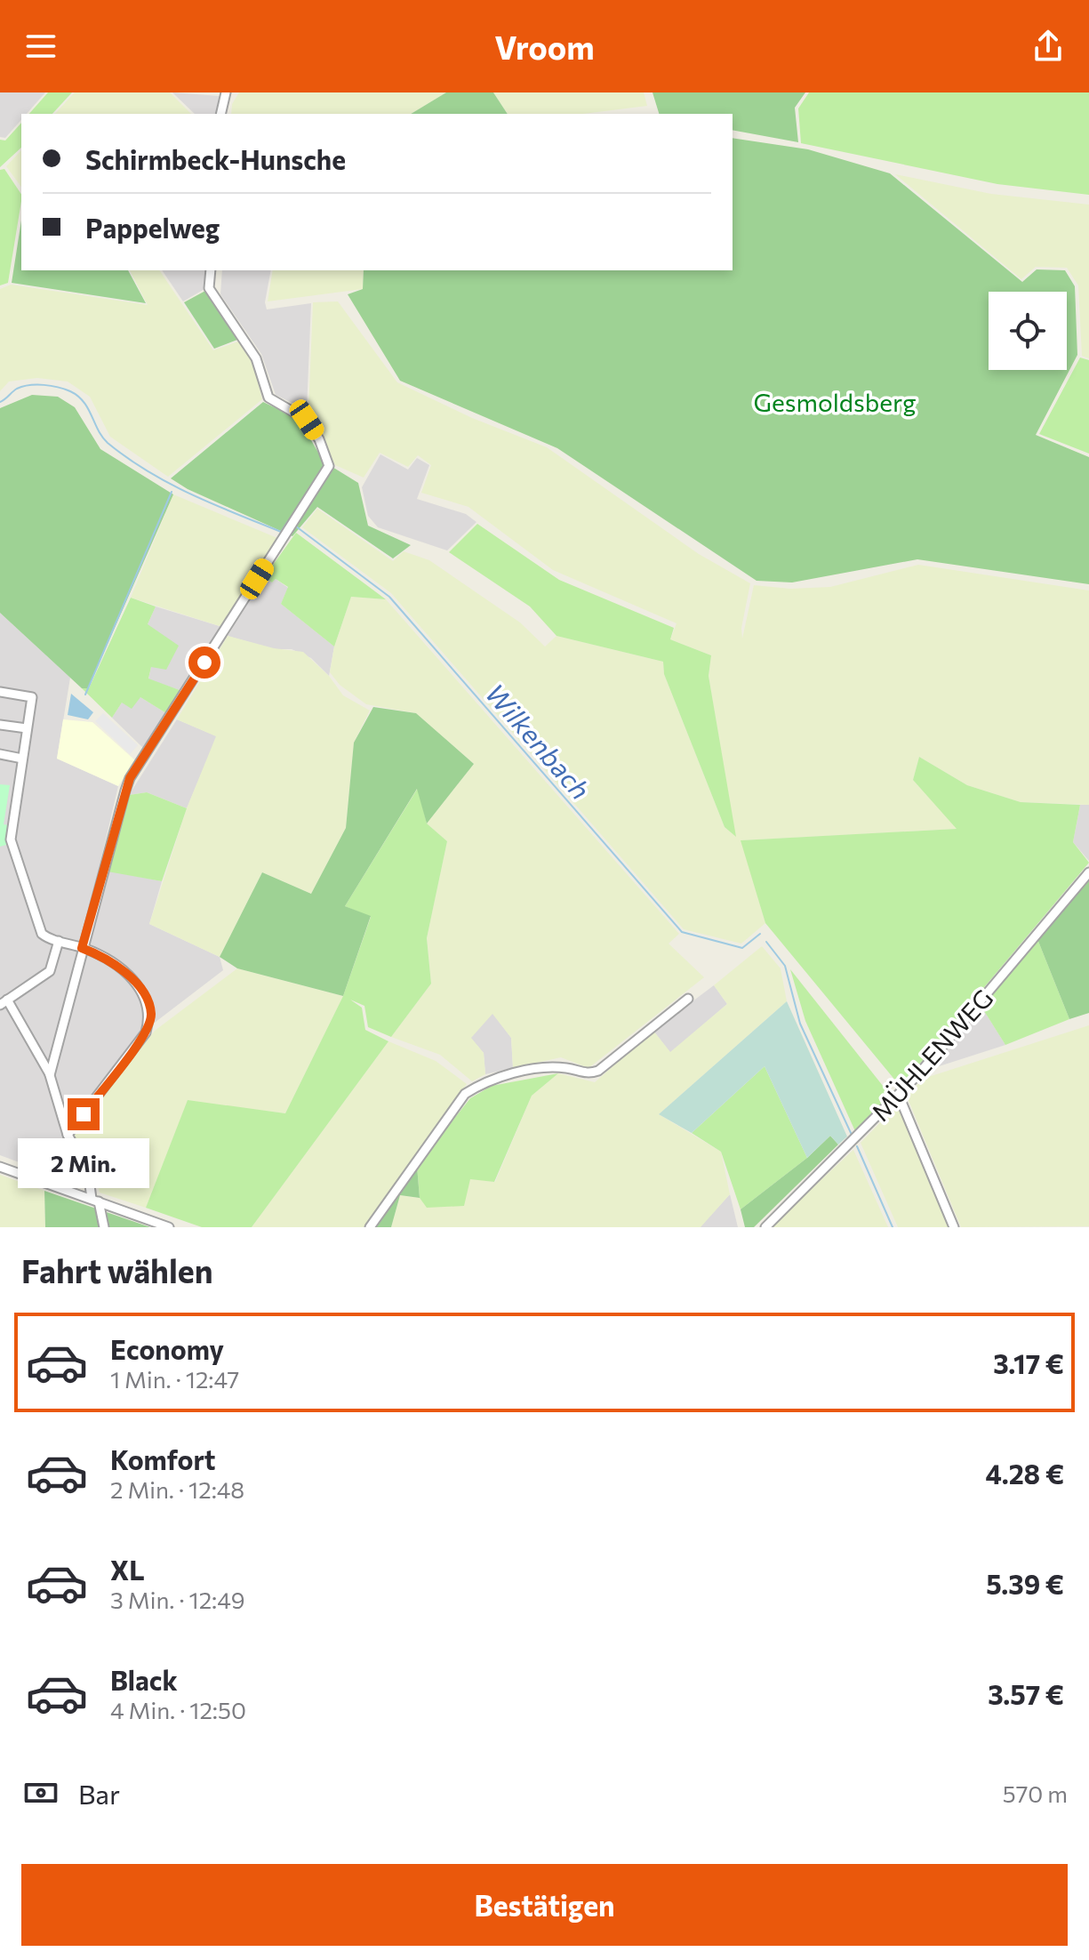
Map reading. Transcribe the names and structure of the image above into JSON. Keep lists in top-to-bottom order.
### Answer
{
  "streets": {
    "street": ["MÜHLENWEG"]
  },
  "water": ["Wilkenbach"],
  "parks": ["Gesmoldsberg"],
  "page": {
    "header": "Vroom",
    "banner": ["Schirmbeck-Hunsche", "Pappelweg"],
    "bubble": "2 Min.",
    "heading": "Fahrt wählen",
    "list": [
      {
        "name": "Economy",
        "note": "1 Min. · 12:47",
        "value": "3.17 €"
      },
      {
        "name": "Komfort",
        "note": "2 Min. · 12:48",
        "value": "4.28 €"
      },
      {
        "name": "XL",
        "note": "3 Min. · 12:49",
        "value": "5.39 €"
      },
      {
        "name": "Black",
        "note": "4 Min. · 12:50",
        "value": "3.57 €"
      }
    ],
    "pay": ["Bar", "570 m"],
    "buttons": "Bestätigen"
  }
}
